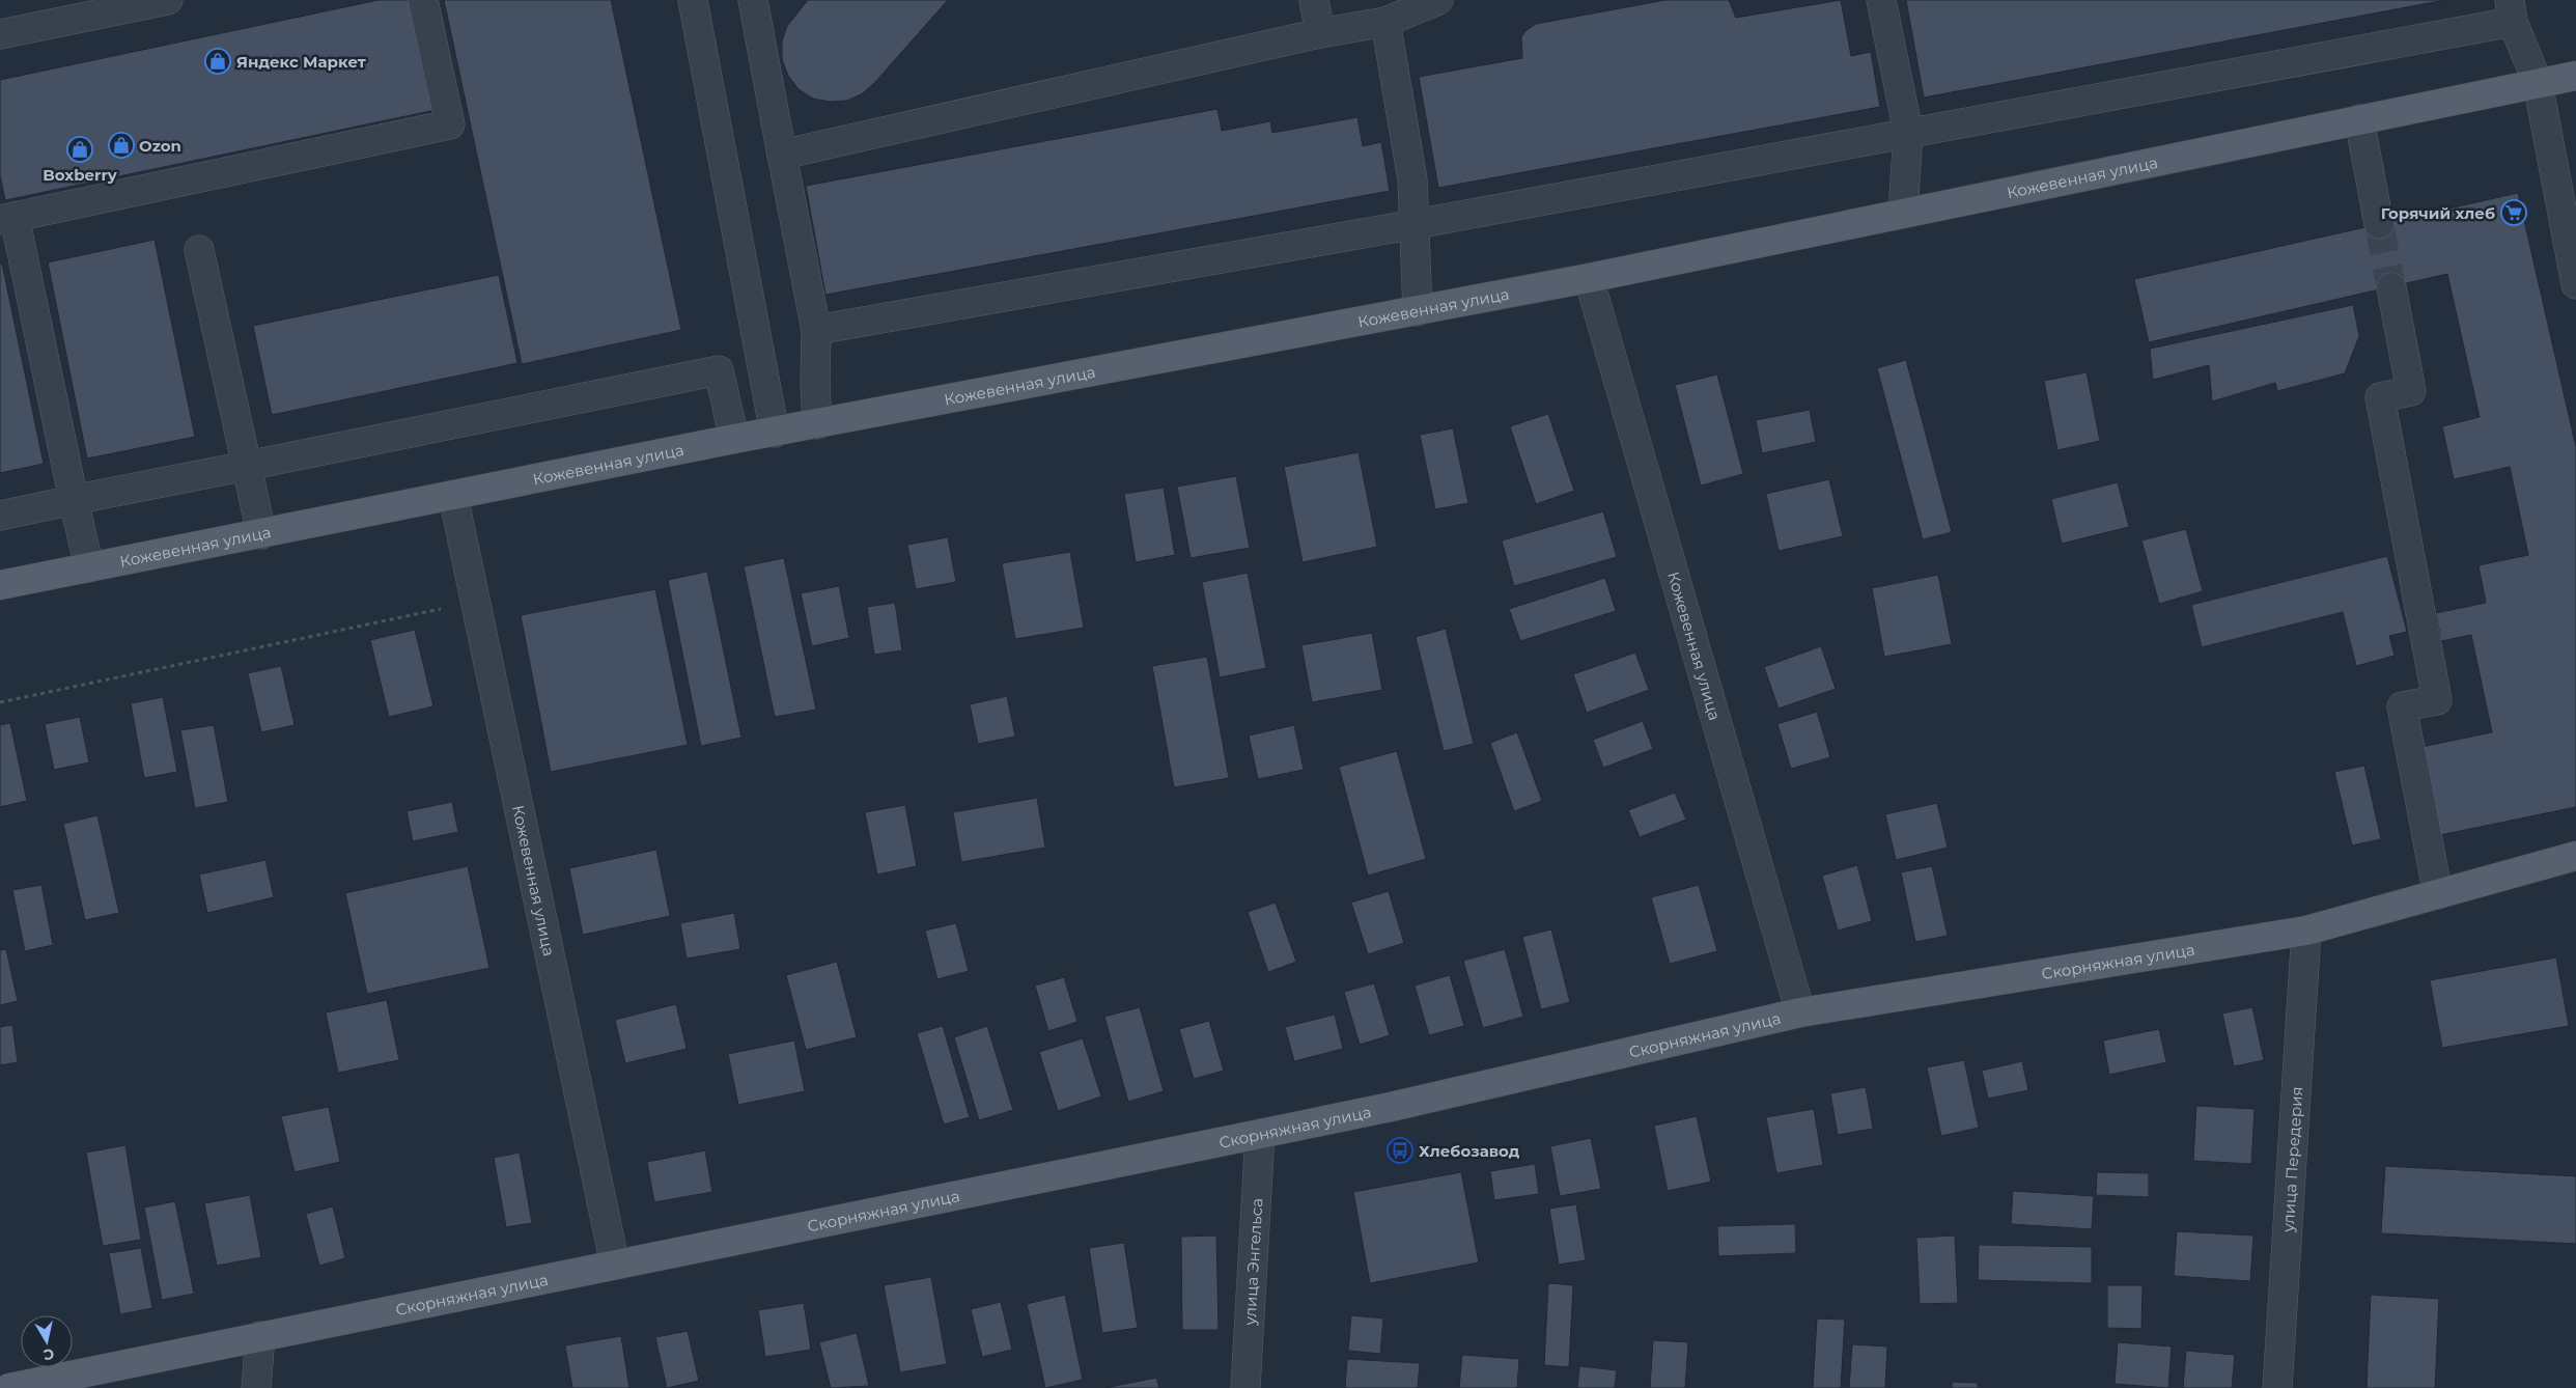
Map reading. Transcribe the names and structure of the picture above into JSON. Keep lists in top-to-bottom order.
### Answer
{
  "streets": {
    "main road": ["Кожевенная улица", "Скорняжная улица"],
    "street": ["улица Передерия", "улица Энгельса"]
  },
  "crossings": [
    ["Кожевенная улица", "Скорняжная улица"],
    ["Скорняжная улица", "улица Передерия"],
    ["Скорняжная улица", "улица Энгельса"]
  ],
  "places": {
    "shop": ["Яндекс Маркет", "Ozon", "Boxberry"],
    "supermarket": ["Горячий хлеб"],
    "bus stop": ["Хлебозавод"]
  },
  "north": "bottom"
}
